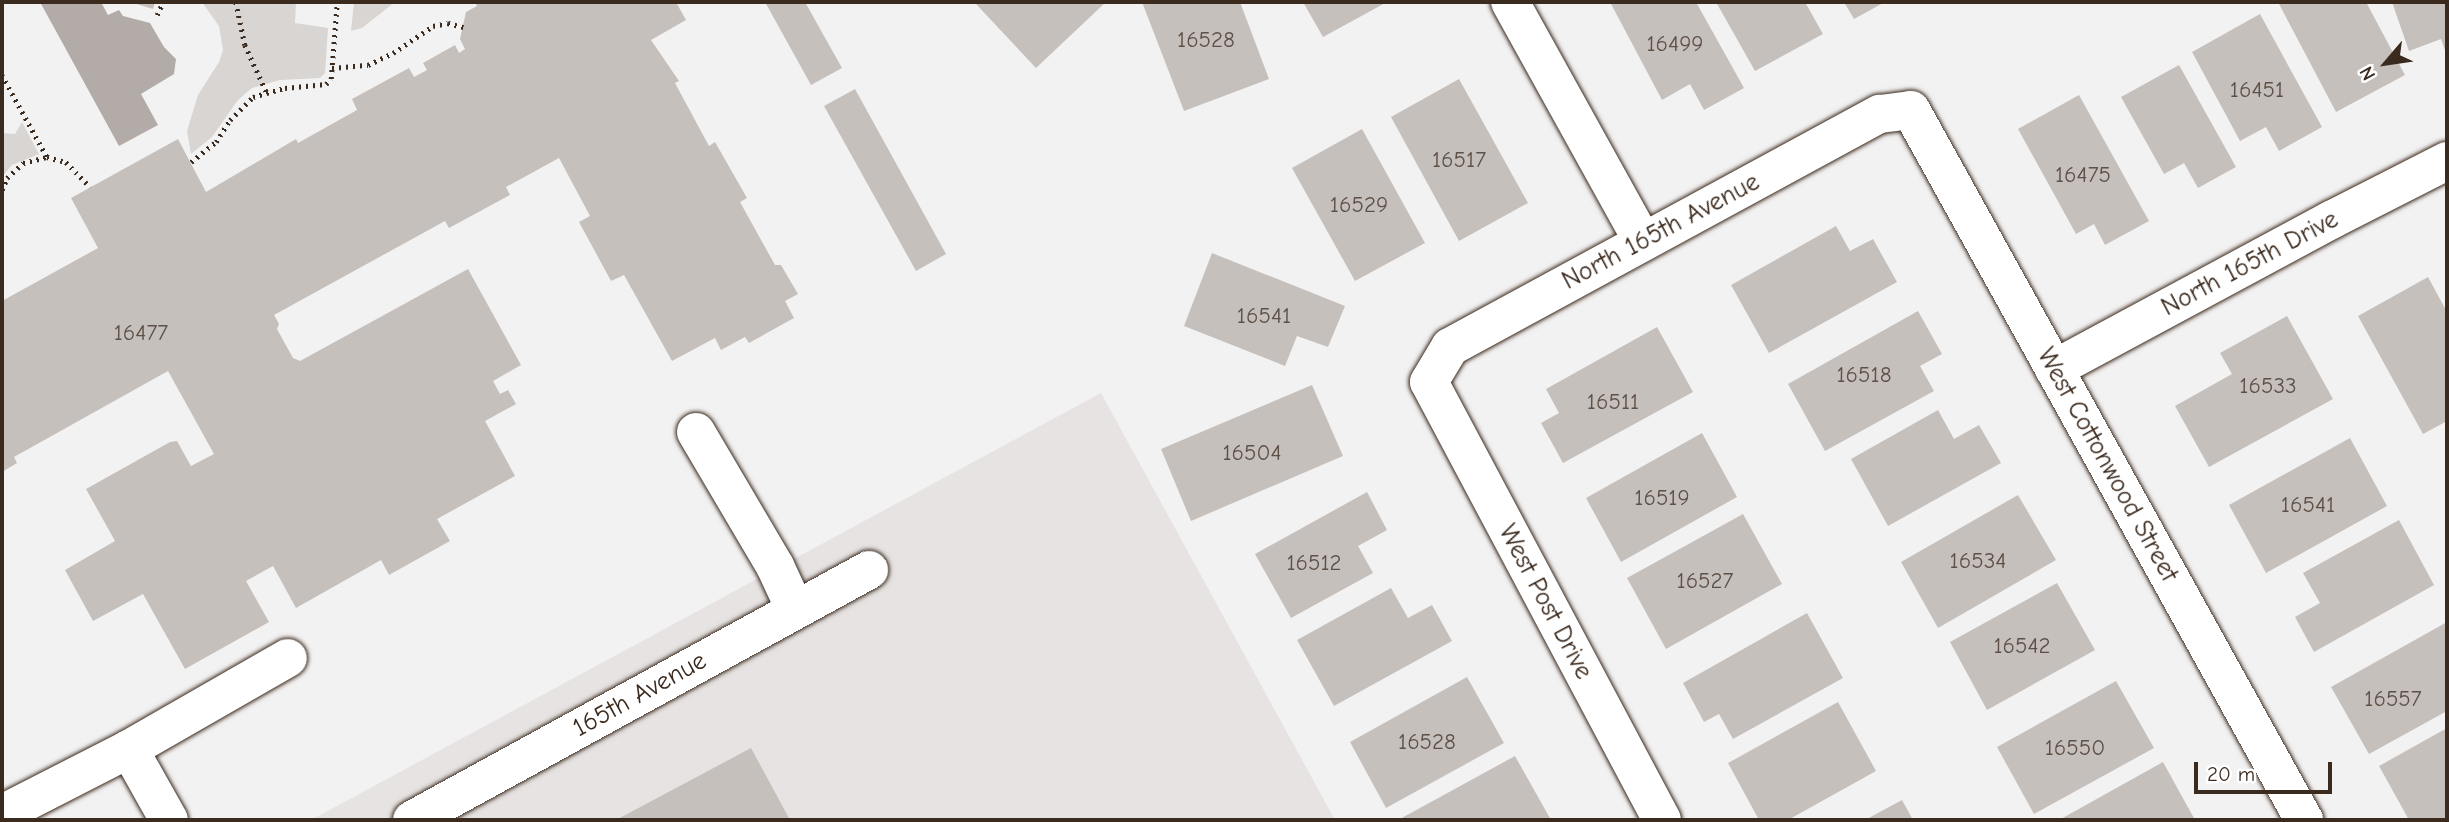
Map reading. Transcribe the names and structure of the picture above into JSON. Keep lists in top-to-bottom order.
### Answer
{
  "streets": {
    "street": [
      "North 165th Avenue",
      "North 165th Drive",
      "West Cottonwood Street",
      "West Post Drive",
      "165th Avenue"
    ]
  },
  "crossings": [
    ["North 165th Avenue", "West Cottonwood Street"],
    ["North 165th Avenue", "West Post Drive"],
    ["North 165th Drive", "West Cottonwood Street"]
  ],
  "house_numbers": [
    "16528",
    "16499",
    "16451",
    "16517",
    "16475",
    "16529",
    "16541",
    "16477",
    "16518",
    "16533",
    "16511",
    "16504",
    "16519",
    "16541",
    "16534",
    "16512",
    "16527",
    "16542",
    "16557",
    "16528",
    "16550"
  ],
  "scale_bar": "20 m",
  "north": "bottom left"
}
